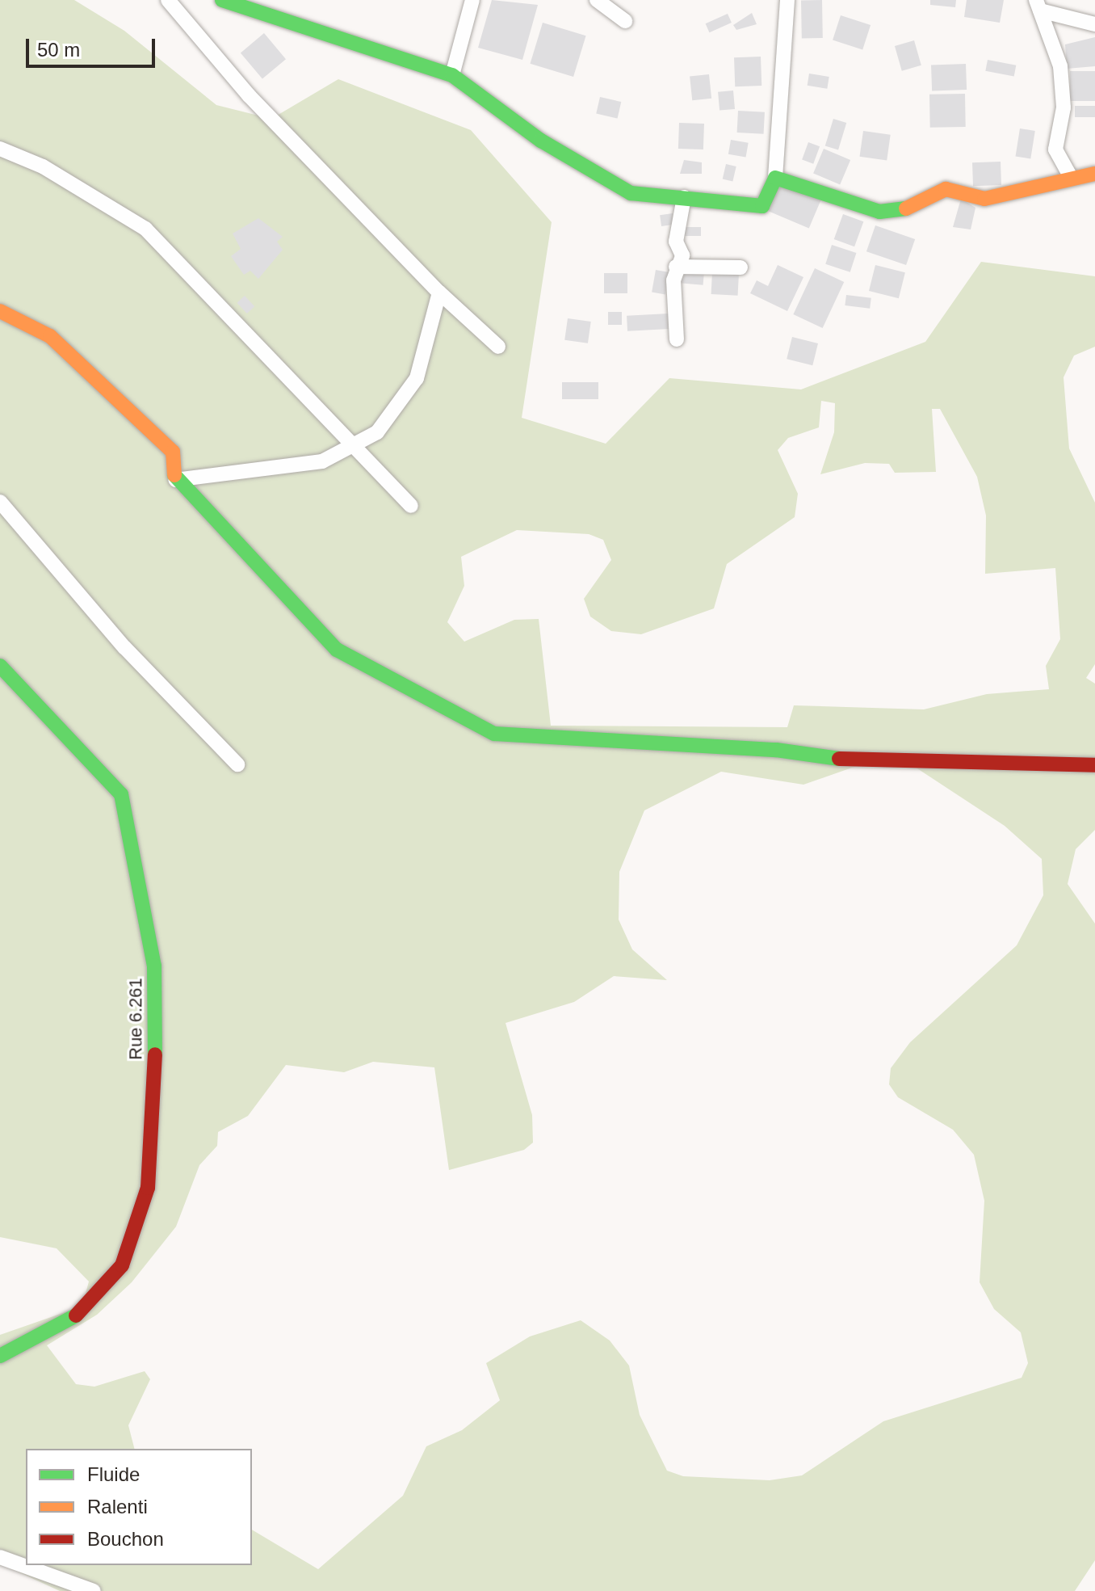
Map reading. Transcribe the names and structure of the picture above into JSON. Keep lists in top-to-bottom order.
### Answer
{
  "streets": {
    "street": ["Rue 6.261"]
  },
  "legend": ["Fluide", "Ralenti", "Bouchon"],
  "scale_bar": "50 m"
}
